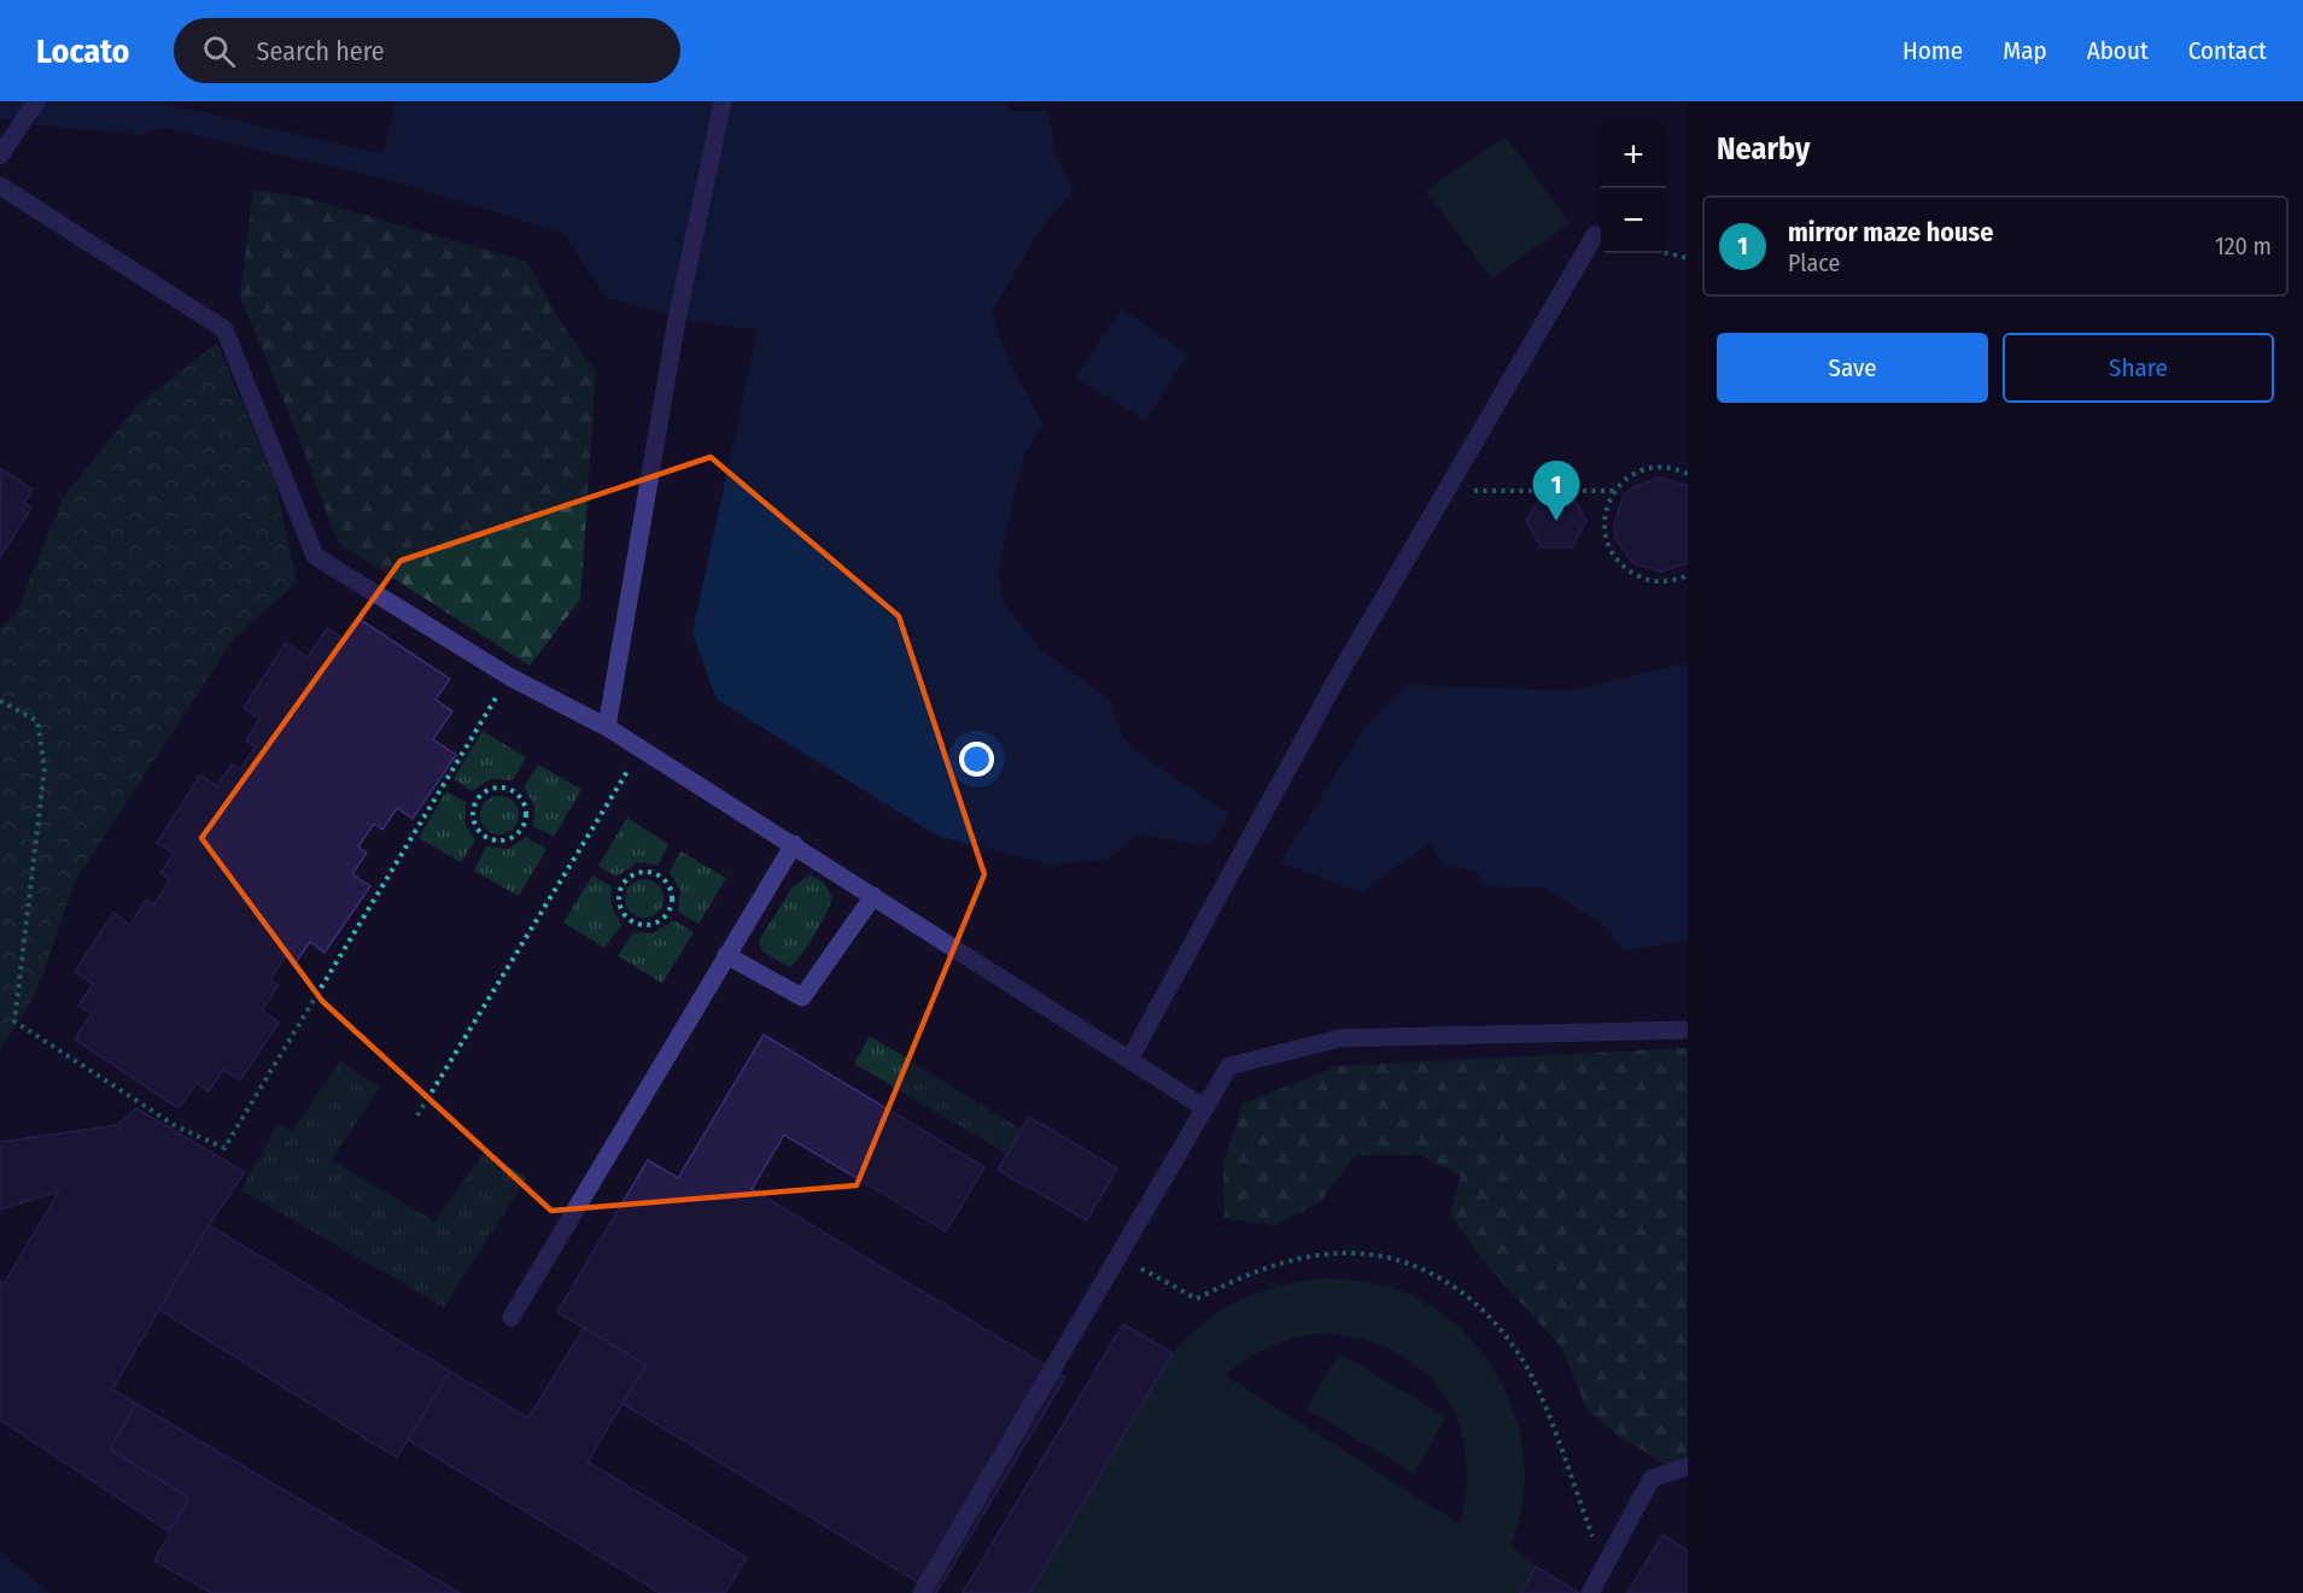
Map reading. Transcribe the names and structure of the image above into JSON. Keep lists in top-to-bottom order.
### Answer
{
  "page": {
    "header": "Locato",
    "search": "Search here",
    "nav": [
      "Home",
      "Map",
      "About",
      "Contact"
    ],
    "heading": "Nearby",
    "map_buttons": ["+", "−"],
    "list": [
      {
        "mark": "1",
        "name": "mirror maze house",
        "note": "Place",
        "value": "120 m"
      }
    ],
    "buttons": ["Save", "Share"],
    "pins": "1"
  }
}
